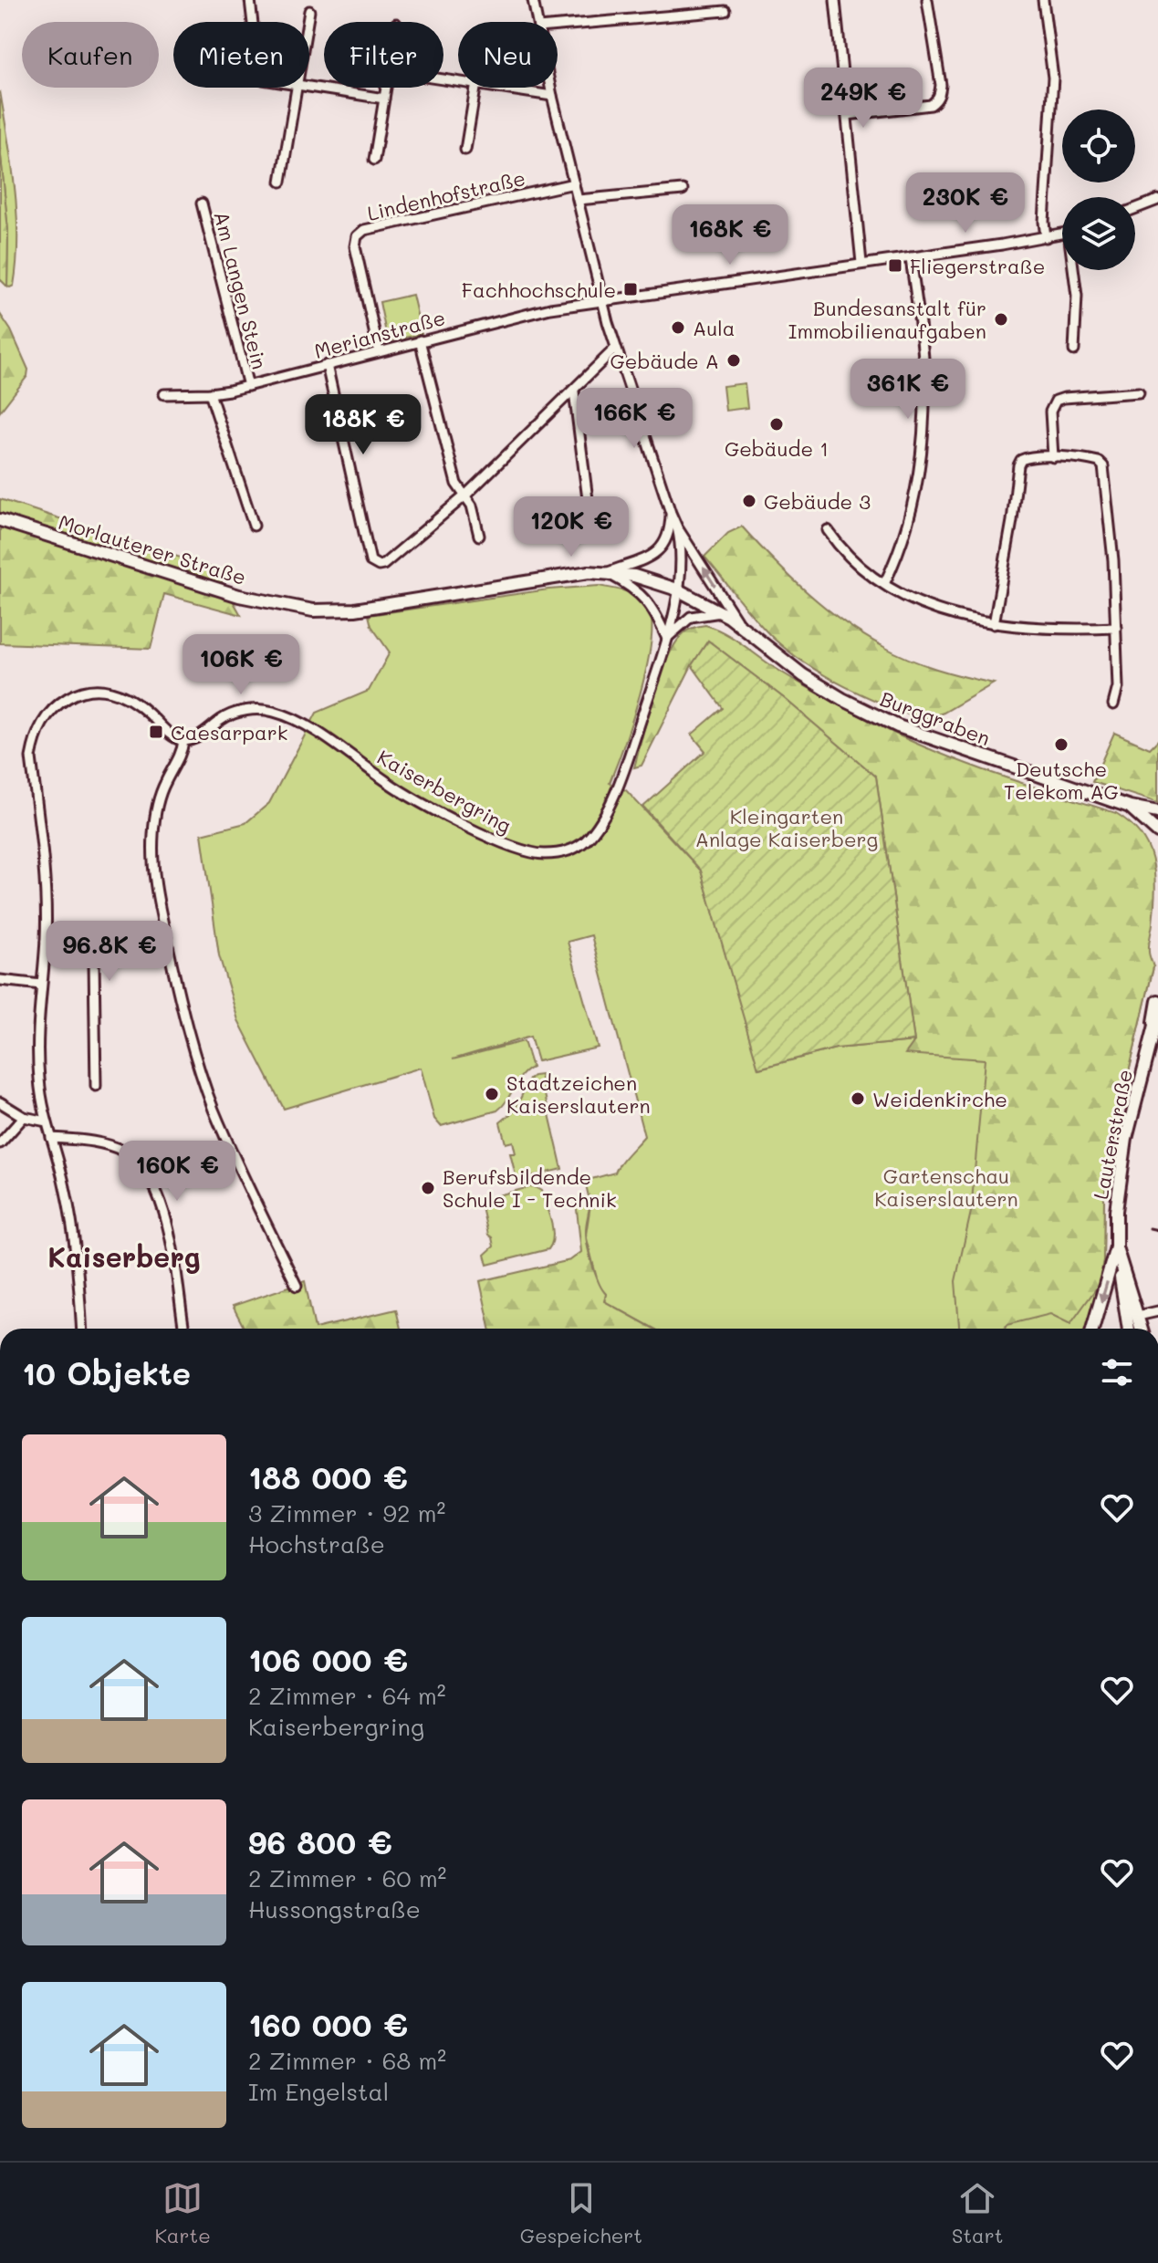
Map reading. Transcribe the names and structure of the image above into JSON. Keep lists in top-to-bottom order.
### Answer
{
  "streets": {
    "street": [
      "Lindenhofstraße",
      "Am Langen Stein",
      "Merianstraße",
      "Morlauterer Straße",
      "Burggraben",
      "Kaiserbergring",
      "Lauterstraße"
    ]
  },
  "crossings": [
    ["Lindenhofstraße", "Merianstraße"],
    ["Am Langen Stein", "Merianstraße"],
    ["Morlauterer Straße", "Burggraben"],
    ["Burggraben", "Kaiserbergring"]
  ],
  "districts": ["Kaiserberg"],
  "parks": ["Kleingarten Anlage Kaiserberg", "Gartenschau Kaiserslautern"],
  "places": {
    "transit": ["Fliegerstraße", "Fachhochschule", "Caesarpark"],
    "other": [
      "Bundesanstalt für Immobilienaufgaben",
      "Aula",
      "Gebäude A",
      "Gebäude 1",
      "Gebäude 3",
      "Deutsche Telekom AG",
      "Stadtzeichen Kaiserslautern",
      "Weidenkirche",
      "Berufsbildende Schule I - Technik"
    ]
  },
  "page": {
    "chip": [
      "Kaufen",
      "Mieten",
      "Filter",
      "Neu"
    ],
    "price": [
      "249K €",
      "230K €",
      "168K €",
      "361K €",
      "166K €",
      "188K €",
      "120K €",
      "106K €",
      "96.8K €",
      "160K €"
    ],
    "heading": "10 Objekte",
    "list": [
      {
        "name": "188 000 €",
        "note": "3 Zimmer · 92 m² · Hochstraße"
      },
      {
        "name": "106 000 €",
        "note": "2 Zimmer · 64 m² · Kaiserbergring"
      },
      {
        "name": "96 800 €",
        "note": "2 Zimmer · 60 m² · Hussongstraße"
      },
      {
        "name": "160 000 €",
        "note": "2 Zimmer · 68 m² · Im Engelstal"
      }
    ],
    "tabs": ["Karte", "Gespeichert", "Start"]
  }
}
